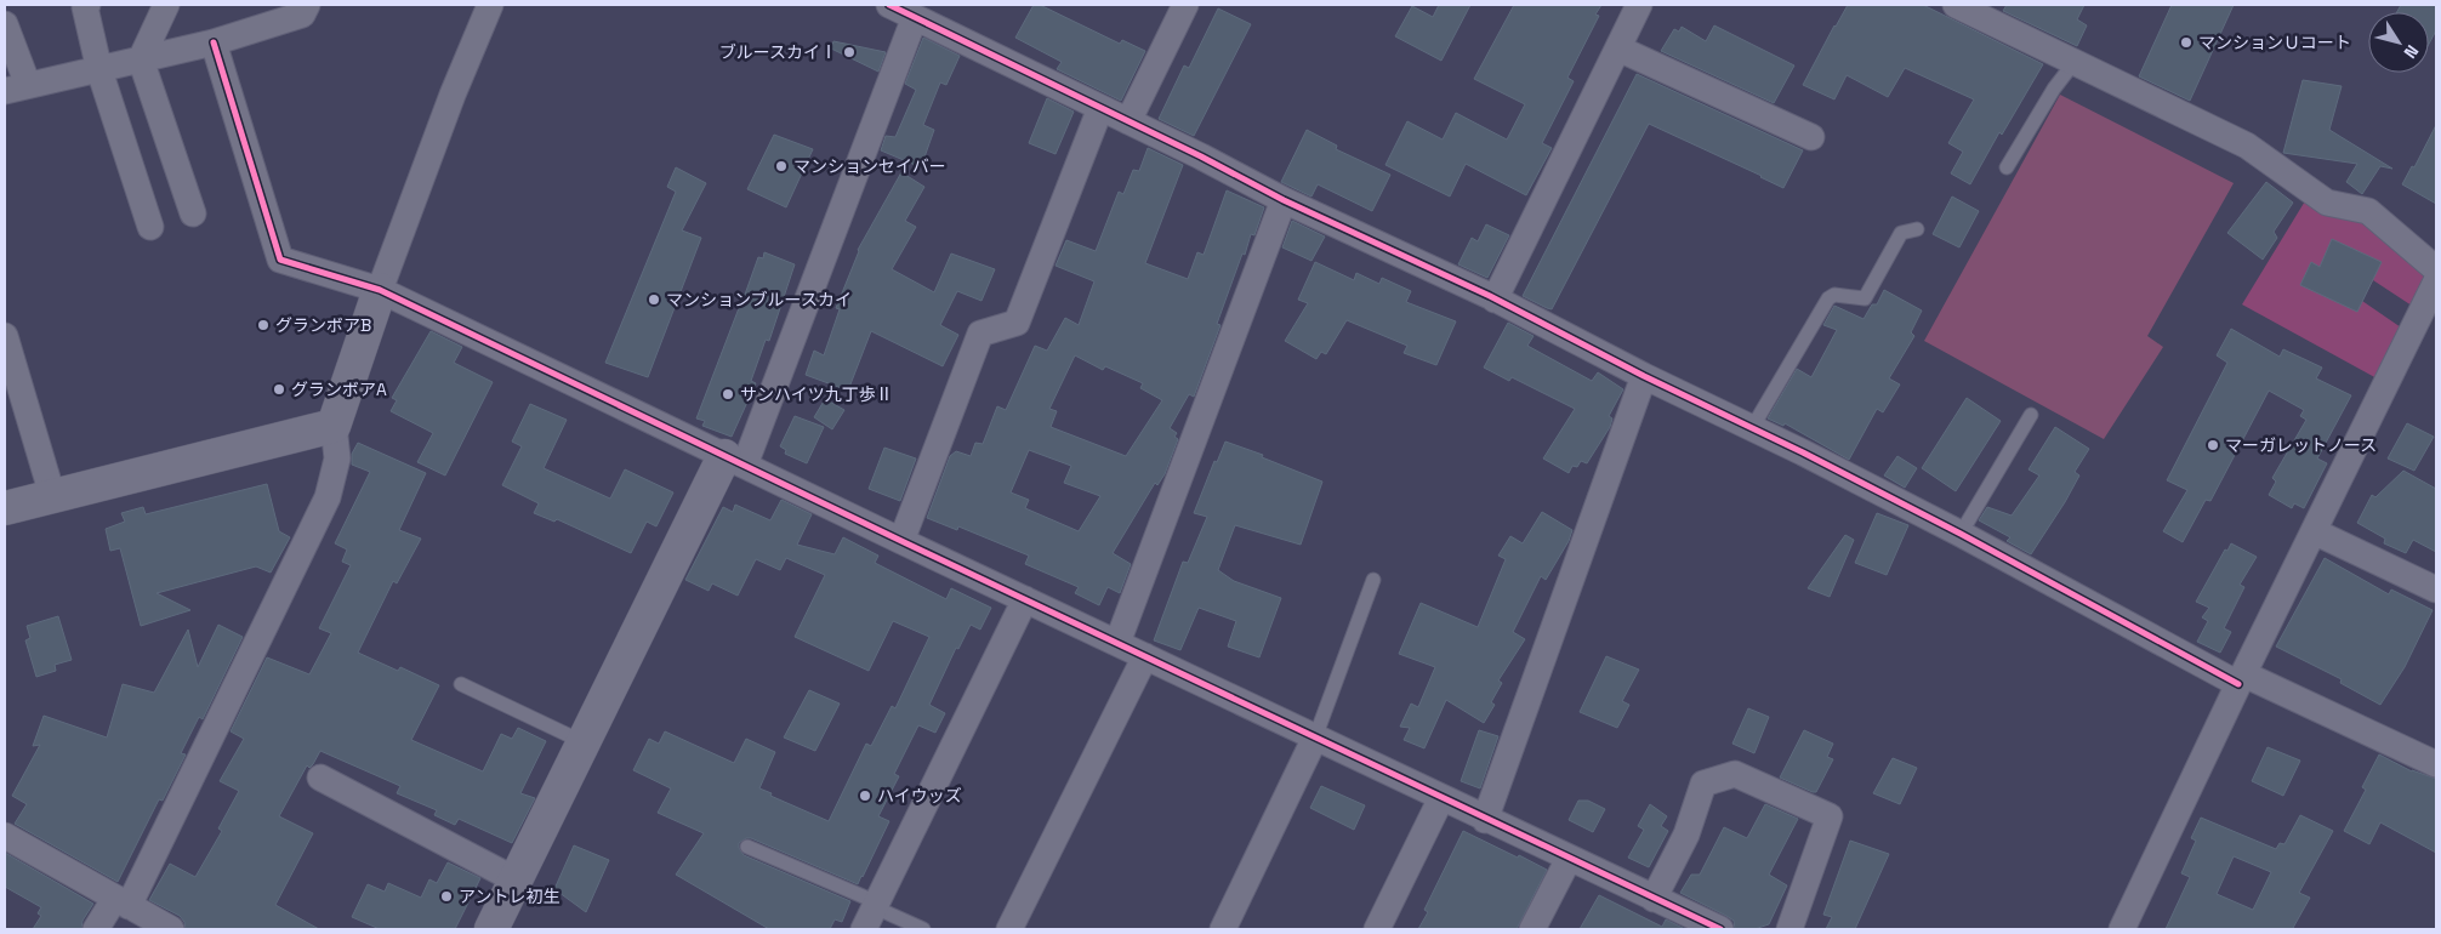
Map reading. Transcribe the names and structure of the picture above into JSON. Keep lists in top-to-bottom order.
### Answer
{
  "places": [
    "マンションＵコート",
    "ブルースカイⅠ",
    "マンションセイバー",
    "マンションブルースカイ",
    "グランボアB",
    "グランボアA",
    "サンハイツ九丁歩Ⅱ",
    "マーガレットノース",
    "ハイウッズ",
    "アントレ初生"
  ],
  "north": "bottom right"
}
